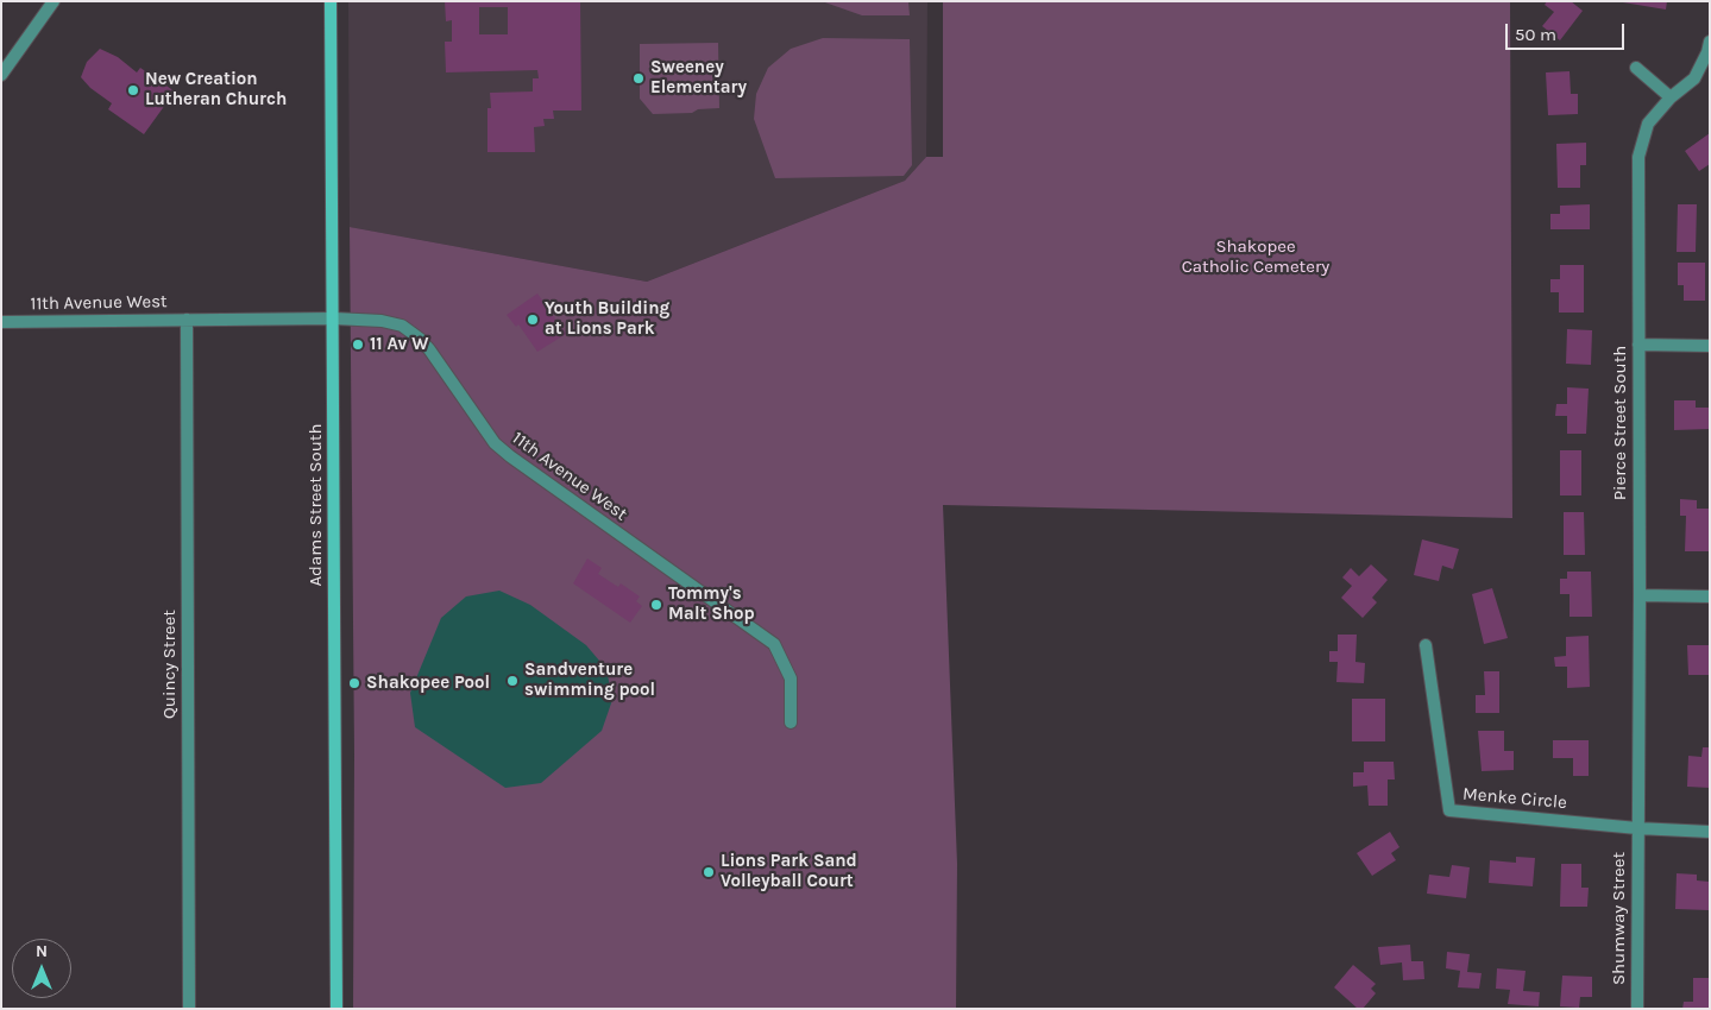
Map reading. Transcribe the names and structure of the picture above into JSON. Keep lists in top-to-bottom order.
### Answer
{
  "streets": {
    "street": [
      "11th Avenue West",
      "Pierce Street South",
      "Adams Street South",
      "Quincy Street",
      "Menke Circle",
      "Shumway Street"
    ]
  },
  "crossings": [
    ["11th Avenue West", "Adams Street South"],
    ["11th Avenue West", "Quincy Street"],
    ["Pierce Street South", "Menke Circle"],
    ["Pierce Street South", "Shumway Street"],
    ["Menke Circle", "Shumway Street"]
  ],
  "parks": ["Shakopee Catholic Cemetery"],
  "places": [
    "Sweeney Elementary",
    "New Creation Lutheran Church",
    "Youth Building at Lions Park",
    "11 Av W",
    "Tommy's Malt Shop",
    "Sandventure swimming pool",
    "Shakopee Pool",
    "Lions Park Sand Volleyball Court"
  ],
  "scale_bar": "50 m",
  "north": "top"
}
